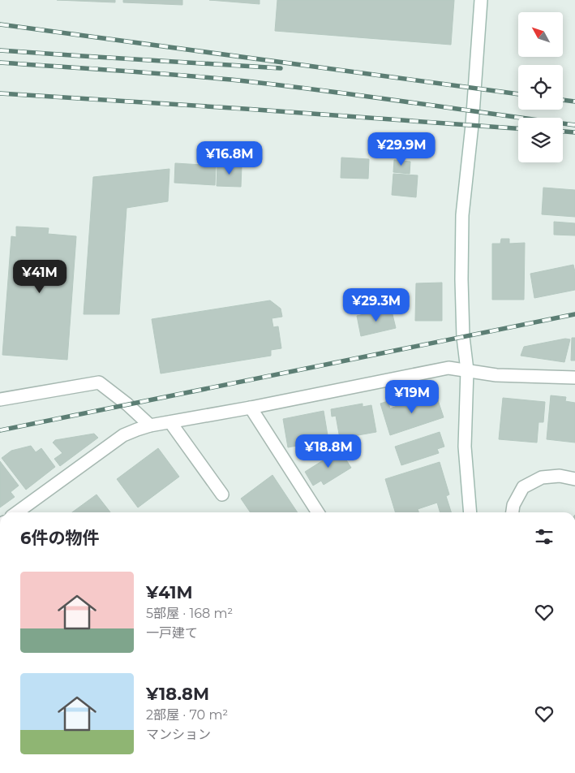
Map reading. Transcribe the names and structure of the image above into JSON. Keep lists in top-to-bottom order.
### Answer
{
  "north": "top left",
  "page": {
    "price": [
      "¥29.9M",
      "¥16.8M",
      "¥41M",
      "¥29.3M",
      "¥19M",
      "¥18.8M"
    ],
    "heading": "6件の物件",
    "list": [
      {
        "name": "¥41M",
        "note": "5部屋 · 168 m² · 一戸建て"
      },
      {
        "name": "¥18.8M",
        "note": "2部屋 · 70 m² · マンション"
      }
    ]
  }
}
